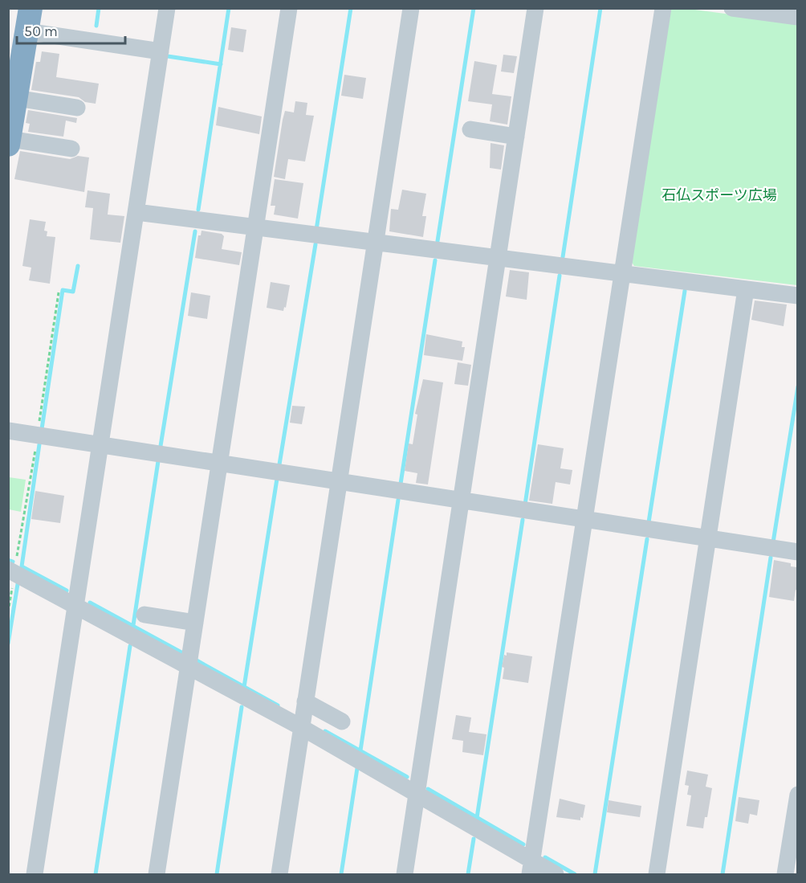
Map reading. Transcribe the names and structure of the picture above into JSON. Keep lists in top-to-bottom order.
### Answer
{
  "parks": ["石仏スポーツ広場"],
  "scale_bar": "50 m"
}
